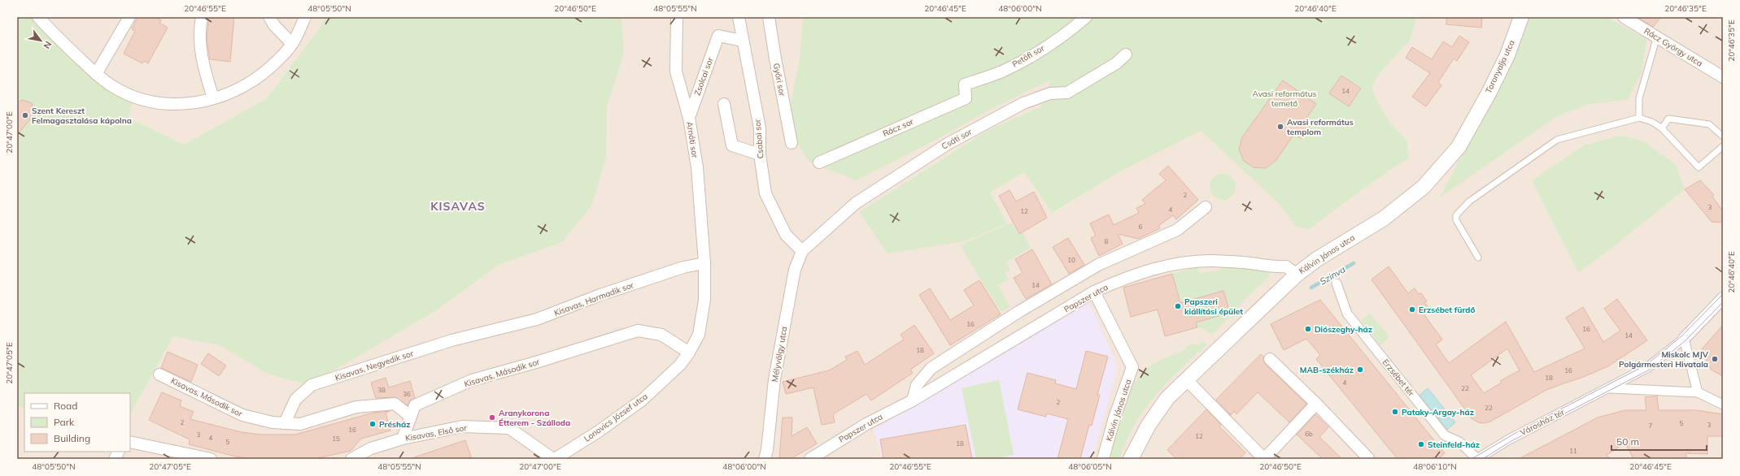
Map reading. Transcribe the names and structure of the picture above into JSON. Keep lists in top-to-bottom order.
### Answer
{
  "streets": {
    "street": [
      "Rácz György utca",
      "Petőfi sor",
      "Toronyalja utca",
      "Zsolcai sor",
      "Győri sor",
      "Rácz sor",
      "Csabai sor",
      "Csáti sor",
      "Arnóti sor",
      "Kálvin János utca",
      "Papszer utca",
      "Kisavas, Harmadik sor",
      "Mélyvölgy utca",
      "Kisavas, Negyedik sor",
      "Kisavas, Második sor",
      "Erzsébet tér",
      "Lonovics József utca",
      "Városház tér",
      "Kisavas, Első sor"
    ]
  },
  "crossings": [
    ["Petőfi sor", "Rácz sor"],
    ["Toronyalja utca", "Kálvin János utca"],
    ["Zsolcai sor", "Csabai sor"],
    ["Zsolcai sor", "Arnóti sor"],
    ["Csabai sor", "Csáti sor"],
    ["Csabai sor", "Mélyvölgy utca"],
    ["Csáti sor", "Mélyvölgy utca"],
    ["Arnóti sor", "Kisavas, Harmadik sor"],
    ["Arnóti sor", "Lonovics József utca"],
    ["Kálvin János utca", "Papszer utca"],
    ["Kisavas, Harmadik sor", "Kisavas, Negyedik sor"],
    ["Kisavas, Harmadik sor", "Lonovics József utca"],
    ["Kisavas, Negyedik sor", "Kisavas, Második sor"],
    ["Kisavas, Második sor", "Lonovics József utca"],
    ["Erzsébet tér", "Városház tér"],
    ["Lonovics József utca", "Kisavas, Első sor"]
  ],
  "districts": ["KISAVAS"],
  "water": ["Szinva"],
  "parks": ["Avasi református temető"],
  "places": [
    "Szent Kereszt Felmagasztalása kápolna",
    "Avasi református templom",
    "Papszeri kiállítási épület",
    "Erzsébet fürdő",
    "Diószeghy-ház",
    "Miskolc MJV Polgármesteri Hivatala",
    "MAB-székház",
    "Pataky–Argay-ház",
    "Aranykorona Étterem - Szálloda",
    "Présház",
    "Steinfeld-ház"
  ],
  "house_numbers": [
    "14",
    "2",
    "3",
    "4",
    "12",
    "6",
    "8",
    "10",
    "14",
    "16",
    "16",
    "14",
    "18",
    "16",
    "18",
    "4",
    "22",
    "38",
    "36",
    "2",
    "22",
    "2",
    "5",
    "3",
    "7",
    "16",
    "6b",
    "3",
    "12",
    "4",
    "15",
    "5",
    "18",
    "11"
  ],
  "legend": ["Road", "Park", "Building"],
  "scale_bar": "50 m",
  "north": "bottom right",
  "coordinates": [
    "20°46'55\"E",
    "48°05'50\"N",
    "20°46'50\"E",
    "48°05'55\"N",
    "20°46'45\"E",
    "48°06'00\"N",
    "20°46'40\"E",
    "20°46'35\"E",
    "20°47'00\"E",
    "20°47'05\"E",
    "48°06'05\"N",
    "48°06'10\"N"
  ]
}
